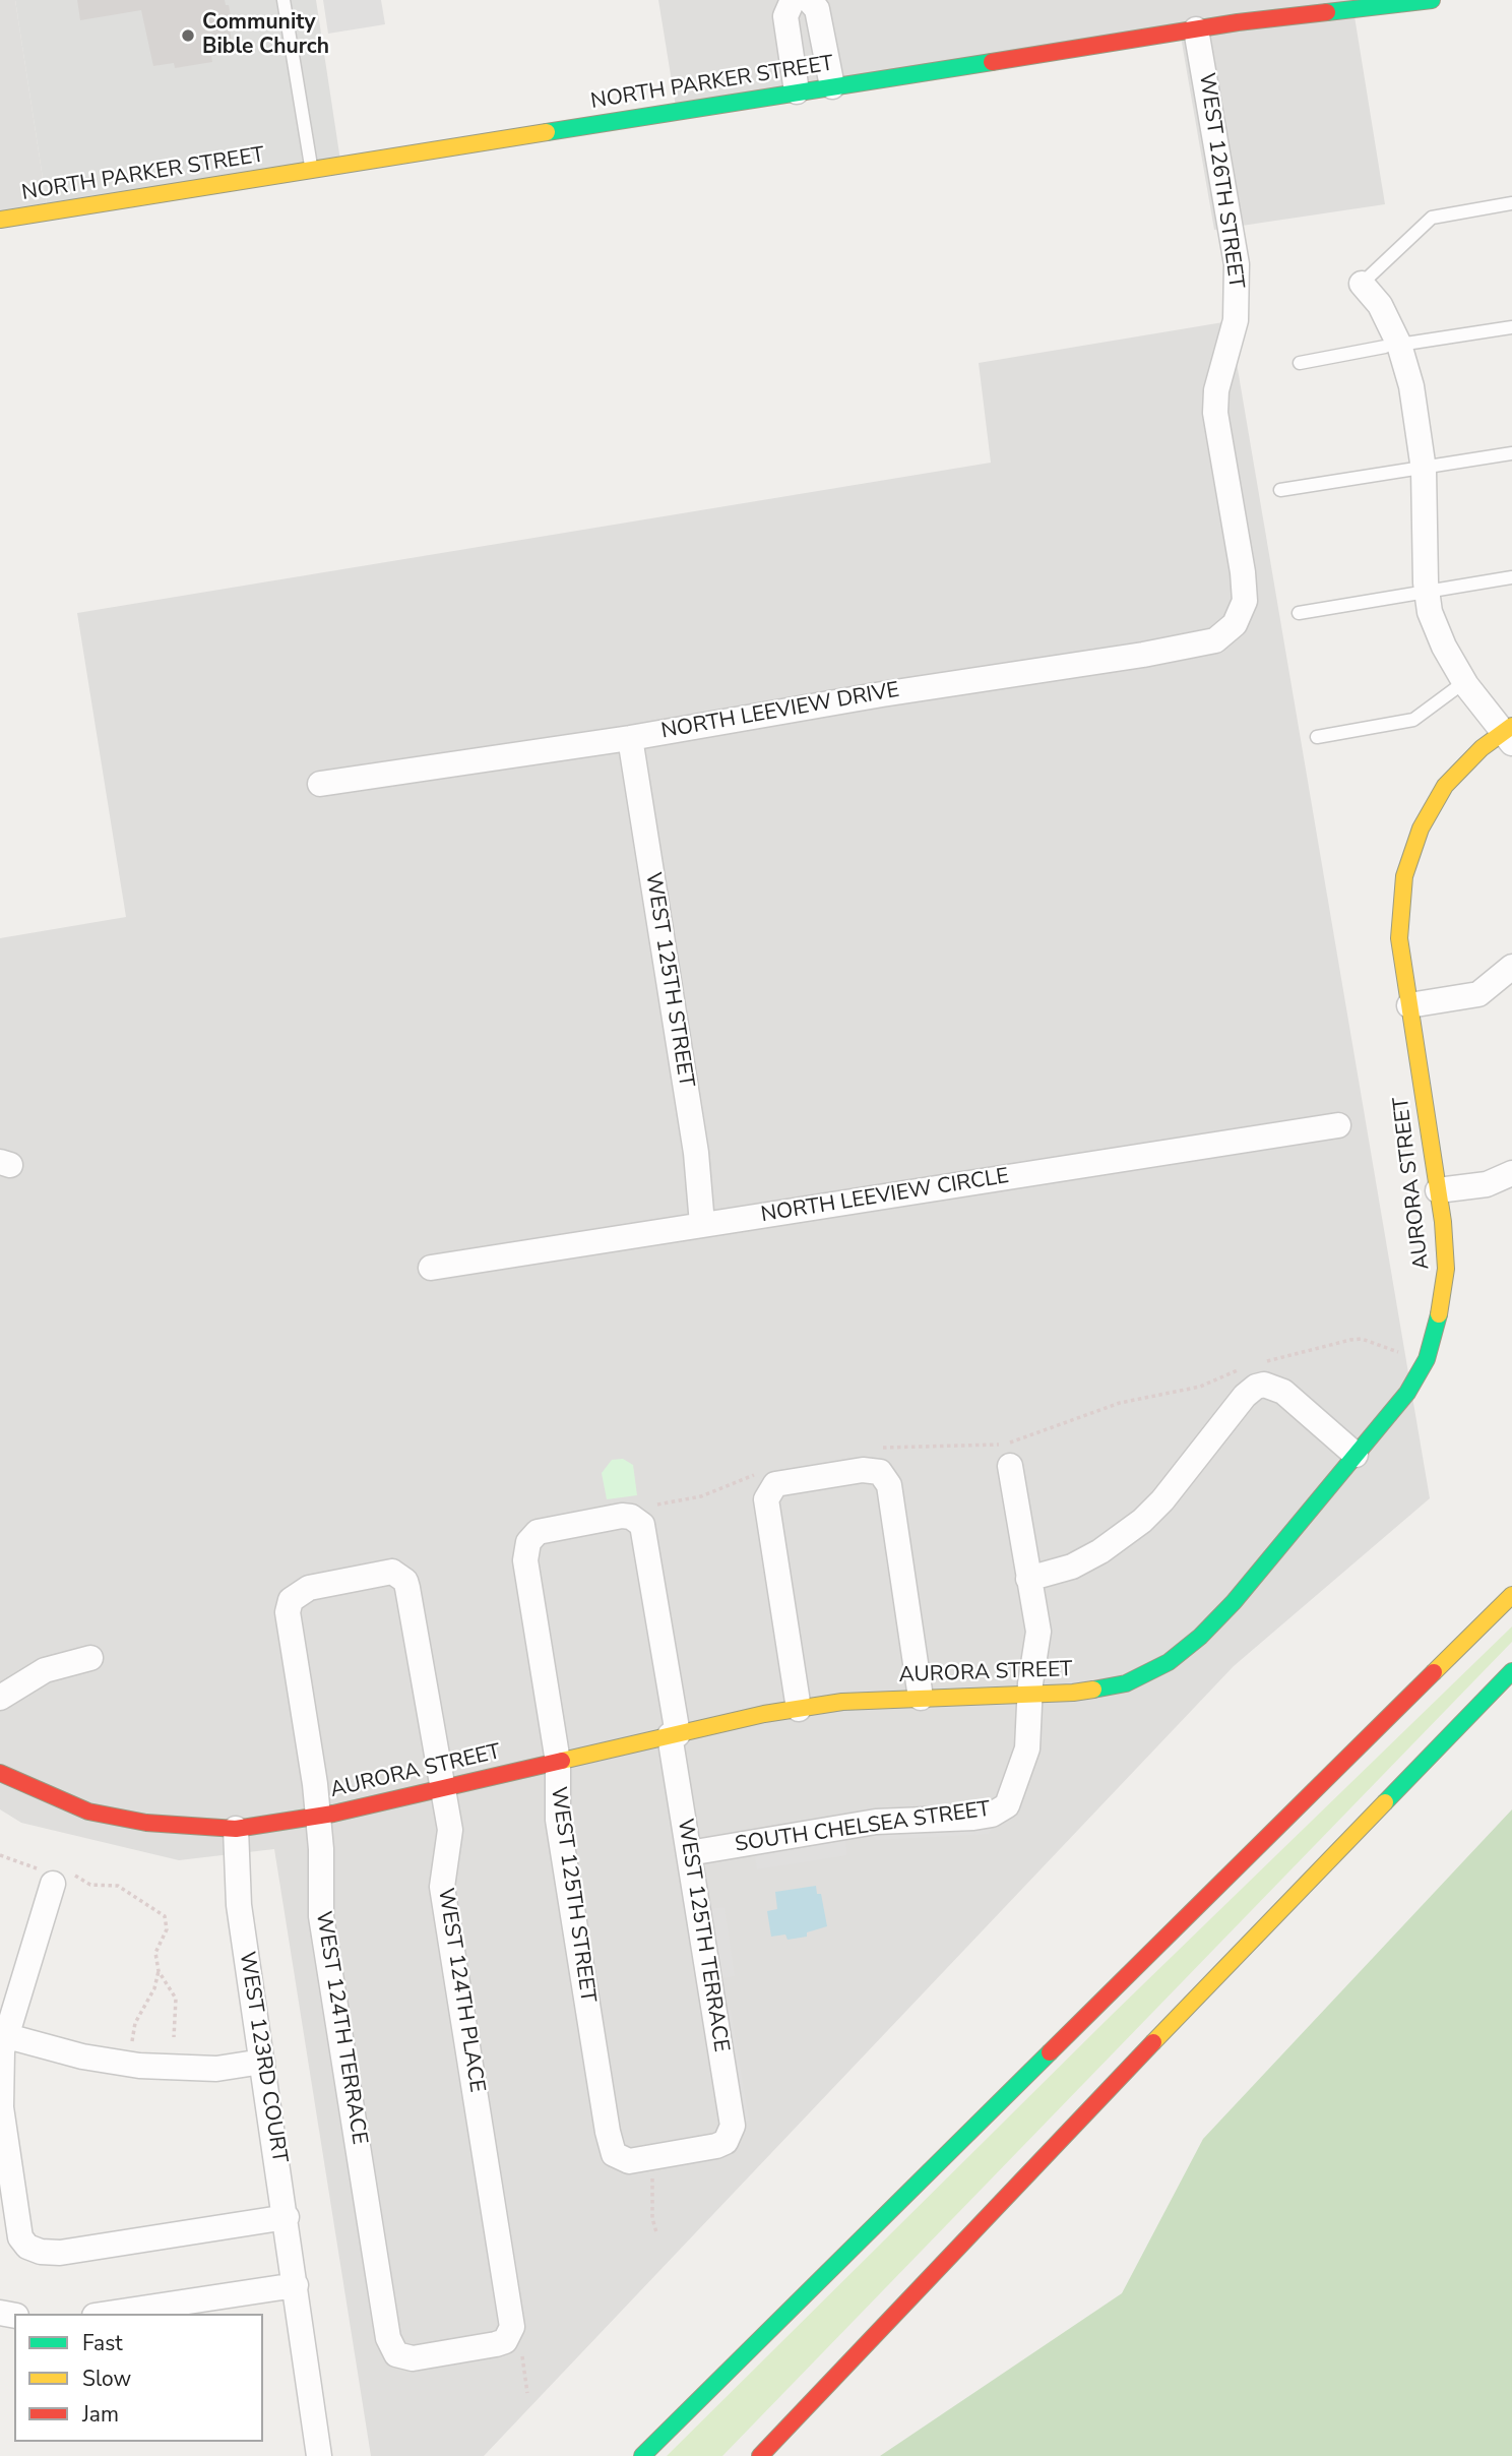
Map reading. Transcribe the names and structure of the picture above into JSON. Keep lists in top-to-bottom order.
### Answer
{
  "streets": {
    "main road": ["NORTH PARKER STREET", "AURORA STREET"],
    "street": [
      "WEST 126TH STREET",
      "NORTH LEEVIEW DRIVE",
      "WEST 125TH STREET",
      "NORTH LEEVIEW CIRCLE",
      "SOUTH CHELSEA STREET",
      "WEST 125TH TERRACE",
      "WEST 124TH PLACE",
      "WEST 124TH TERRACE",
      "WEST 123RD COURT"
    ]
  },
  "crossings": [
    ["NORTH PARKER STREET", "WEST 126TH STREET"],
    ["WEST 126TH STREET", "NORTH LEEVIEW DRIVE"],
    ["NORTH LEEVIEW DRIVE", "WEST 125TH STREET"],
    ["WEST 125TH STREET", "AURORA STREET"],
    ["WEST 125TH STREET", "NORTH LEEVIEW CIRCLE"],
    ["WEST 125TH STREET", "WEST 125TH TERRACE"],
    ["AURORA STREET", "SOUTH CHELSEA STREET"],
    ["AURORA STREET", "WEST 125TH TERRACE"],
    ["AURORA STREET", "WEST 124TH PLACE"],
    ["AURORA STREET", "WEST 124TH TERRACE"],
    ["AURORA STREET", "WEST 123RD COURT"],
    ["SOUTH CHELSEA STREET", "WEST 125TH TERRACE"],
    ["WEST 124TH PLACE", "WEST 124TH TERRACE"]
  ],
  "places": ["Community Bible Church"],
  "legend": ["Fast", "Slow", "Jam"]
}
